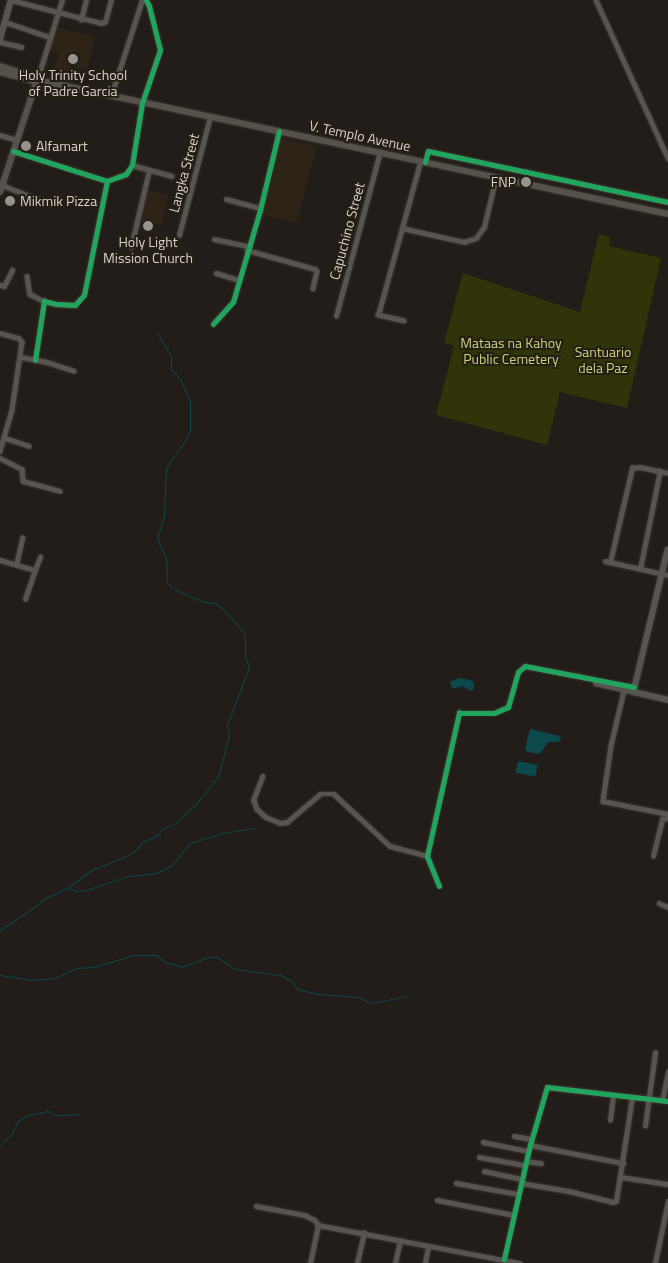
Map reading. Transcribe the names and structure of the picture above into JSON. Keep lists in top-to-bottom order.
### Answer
{
  "streets": {
    "main road": ["V. Templo Avenue"],
    "street": ["Langka Street", "Capuchino Street"]
  },
  "crossings": [
    ["V. Templo Avenue", "Langka Street"],
    ["V. Templo Avenue", "Capuchino Street"]
  ],
  "parks": ["Mataas na Kahoy Public Cemetery", "Santuario dela Paz"],
  "places": [
    "Holy Trinity School of Padre Garcia",
    "Alfamart",
    "FNP",
    "Mikmik Pizza",
    "Holy Light Mission Church"
  ]
}
